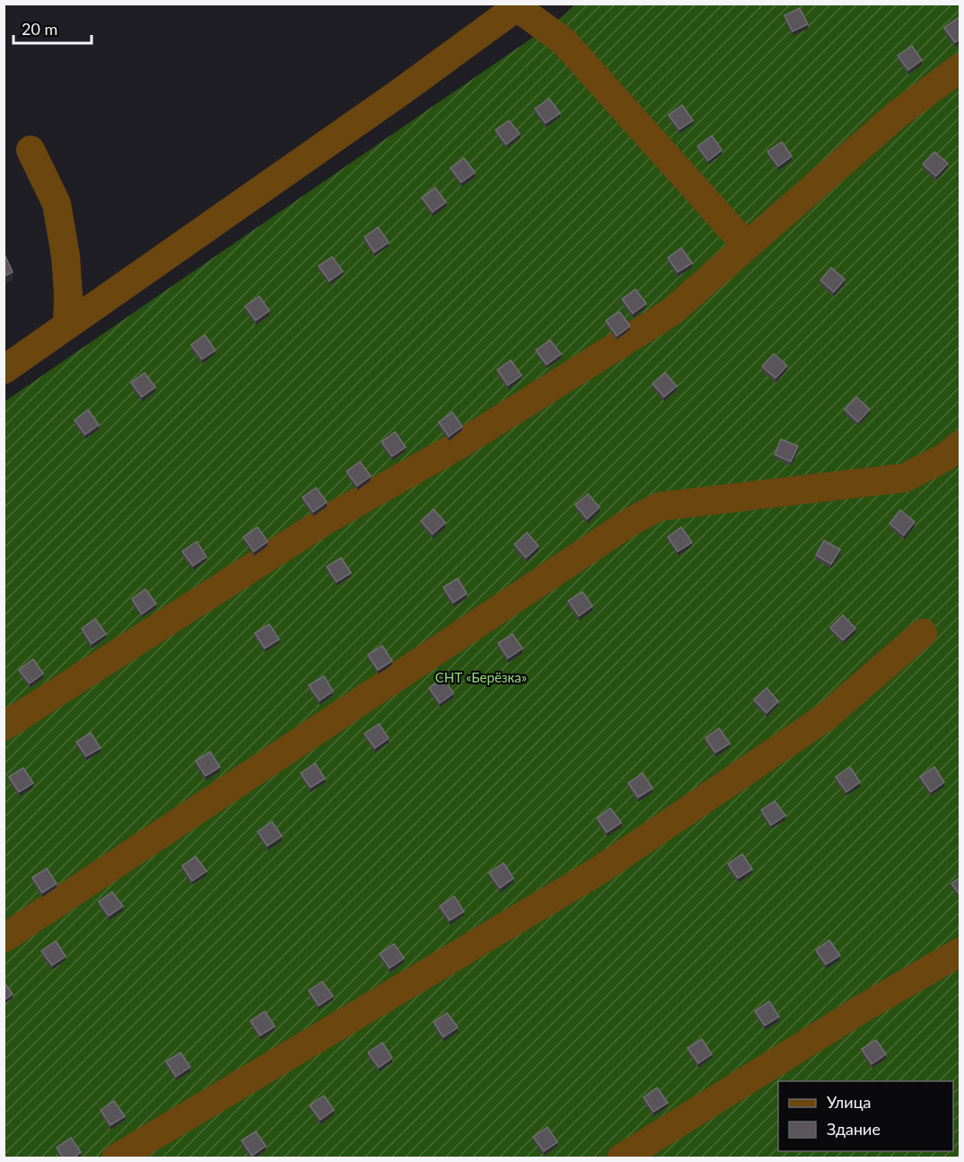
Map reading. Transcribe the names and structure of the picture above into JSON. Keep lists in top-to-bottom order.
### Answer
{
  "parks": ["СНТ «Берёзка»"],
  "legend": ["Улица", "Здание"],
  "scale_bar": "20 m"
}
